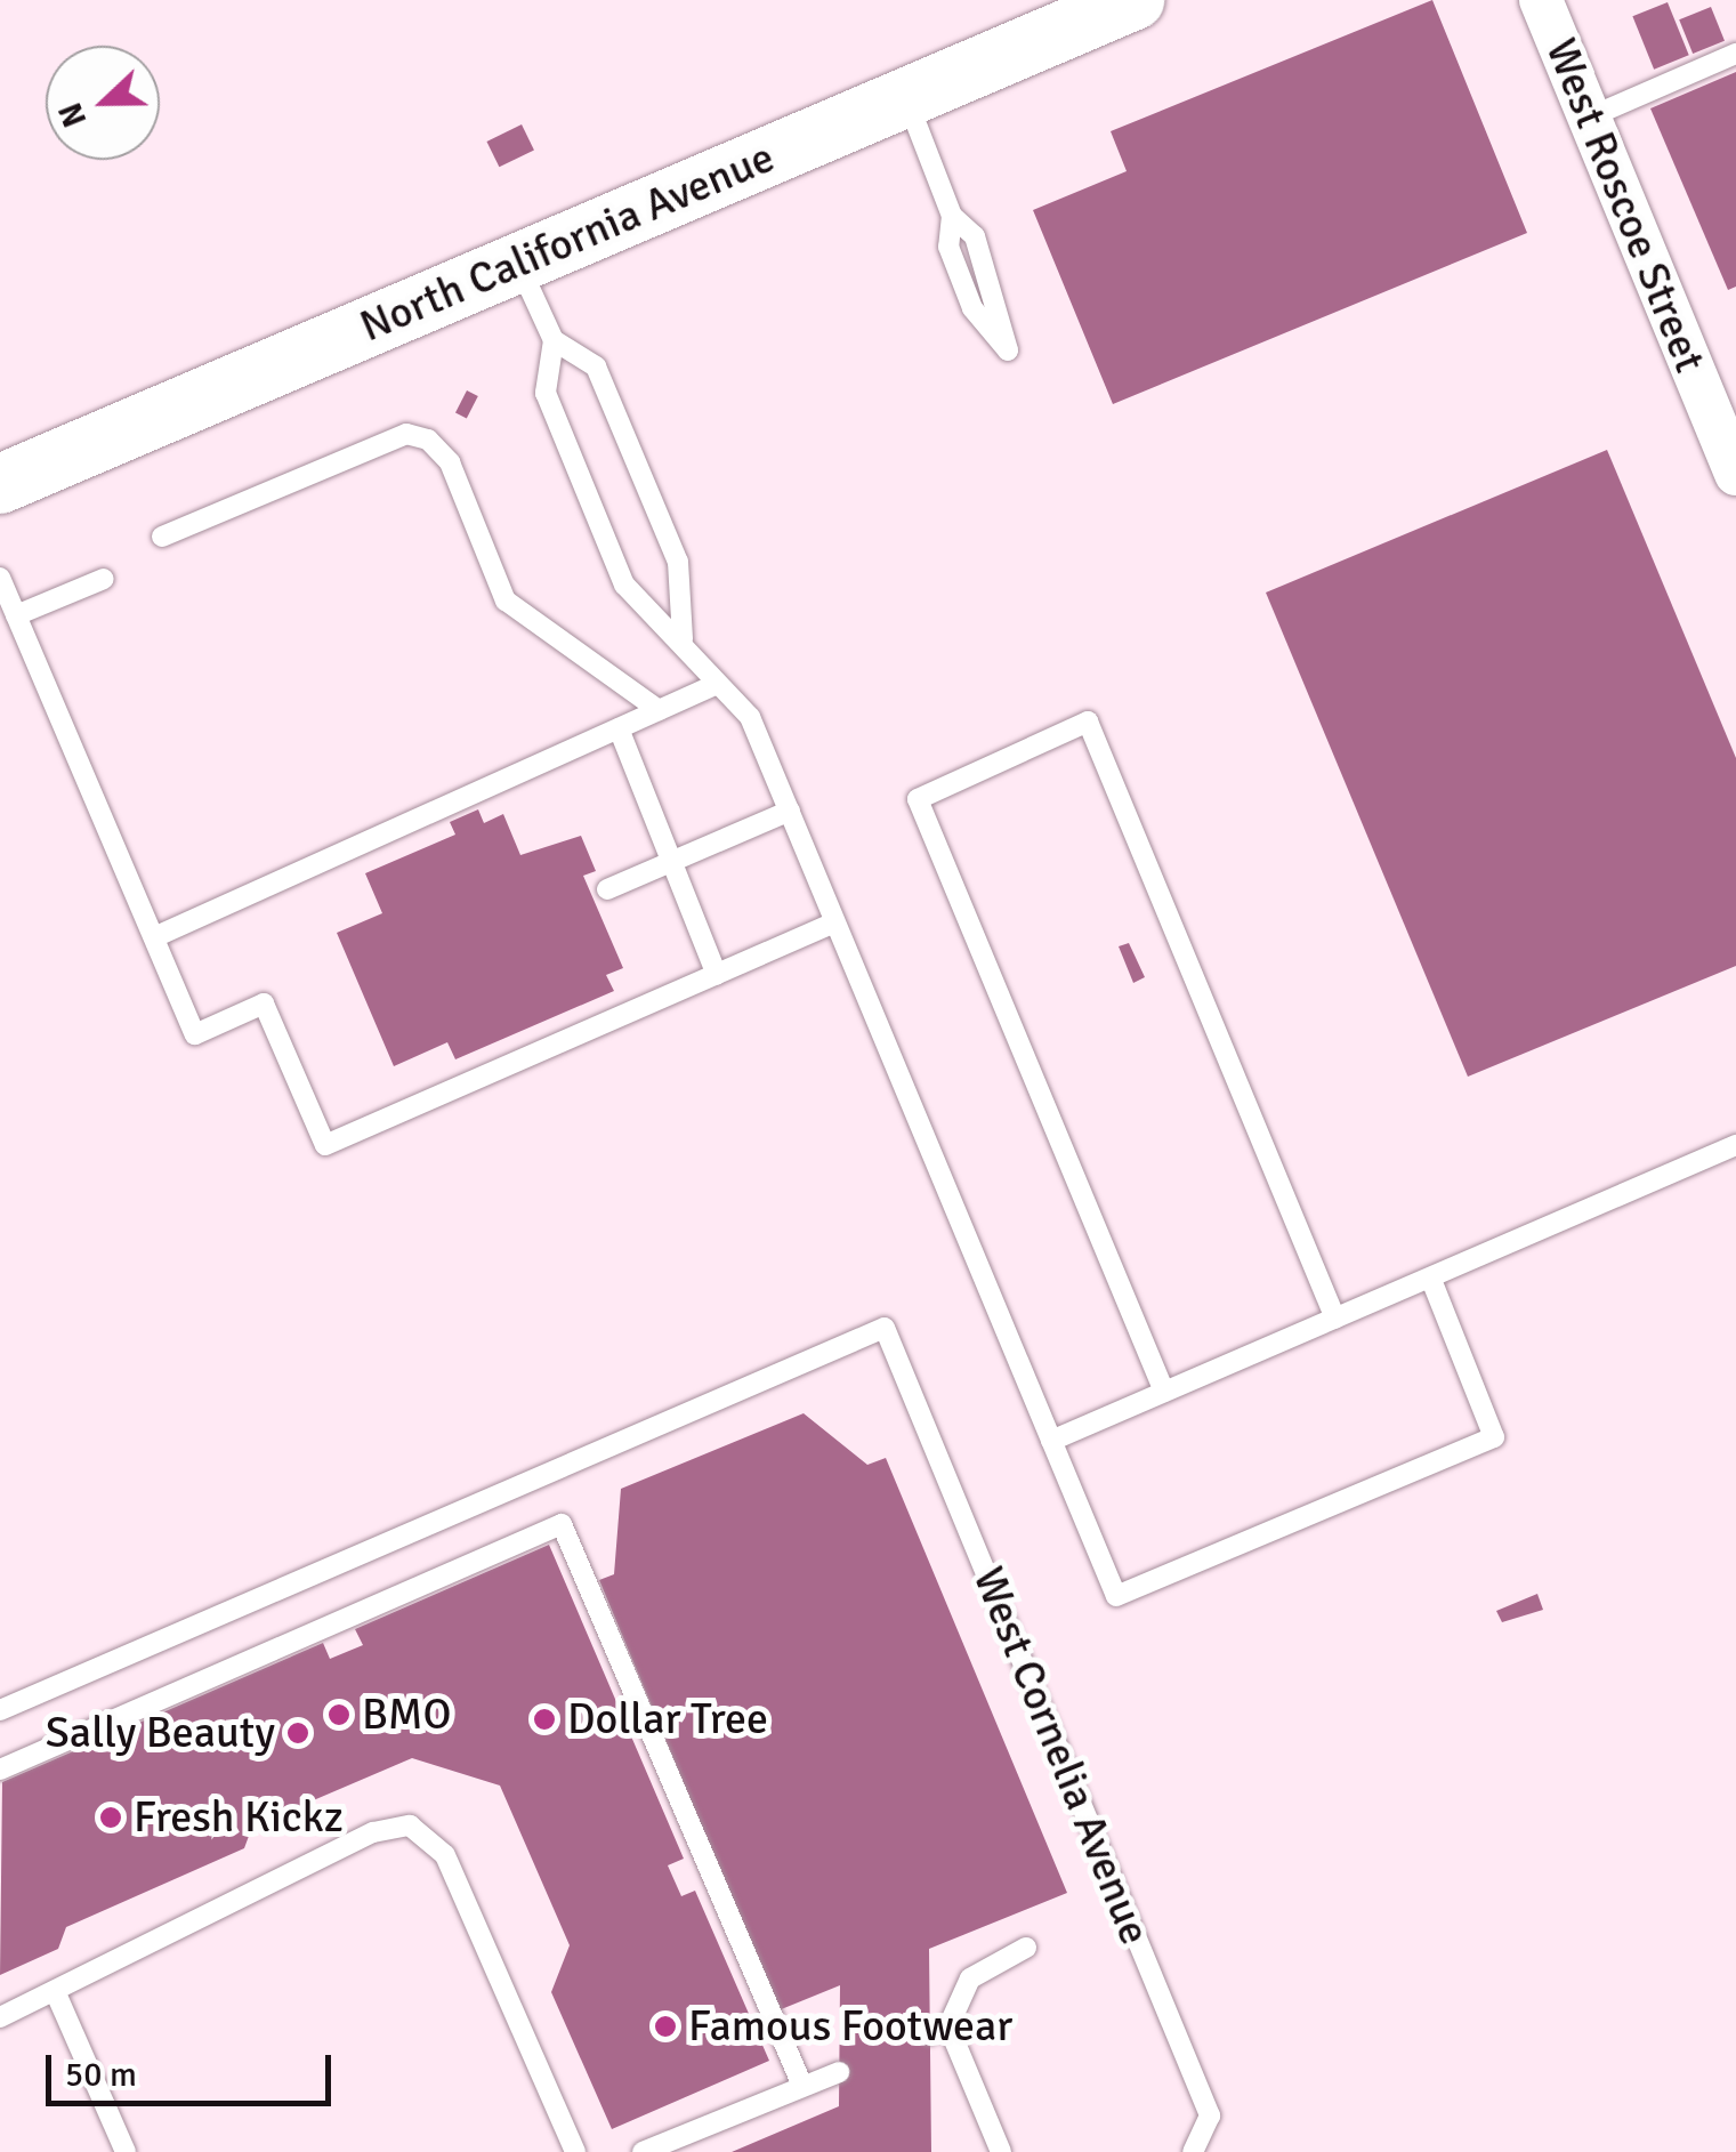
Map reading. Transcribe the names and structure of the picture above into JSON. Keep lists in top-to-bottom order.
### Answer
{
  "streets": {
    "street": ["West Roscoe Street", "North California Avenue"],
    "lane": ["West Cornelia Avenue"]
  },
  "places": [
    "BMO",
    "Dollar Tree",
    "Sally Beauty",
    "Fresh Kickz",
    "Famous Footwear"
  ],
  "scale_bar": "50 m",
  "north": "left"
}
